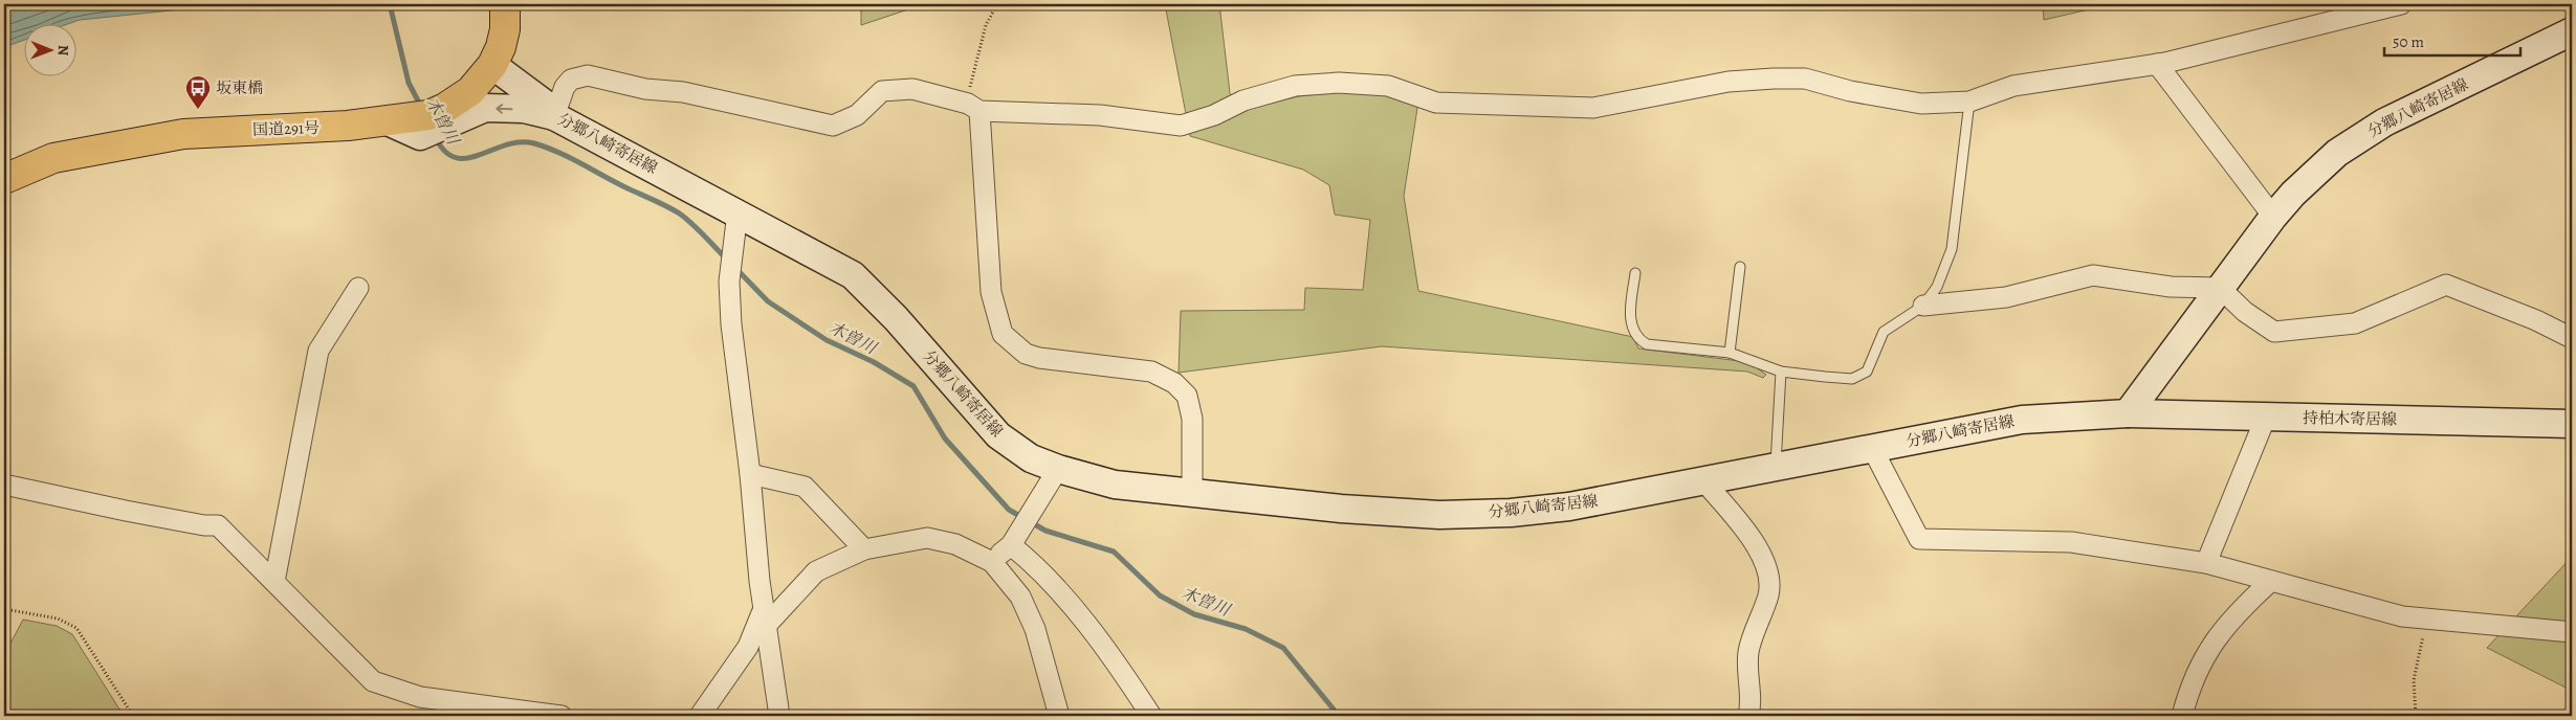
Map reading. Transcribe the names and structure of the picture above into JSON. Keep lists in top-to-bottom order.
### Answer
{
  "streets": {
    "highway": ["国道291号"],
    "main road": ["分郷八崎寄居線", "持柏木寄居線"]
  },
  "crossings": [
    ["分郷八崎寄居線", "国道291号"],
    ["分郷八崎寄居線", "持柏木寄居線"]
  ],
  "water": ["木曽川"],
  "places": {
    "bus stop": ["坂東橋"]
  },
  "scale_bar": "50 m",
  "north": "right"
}
